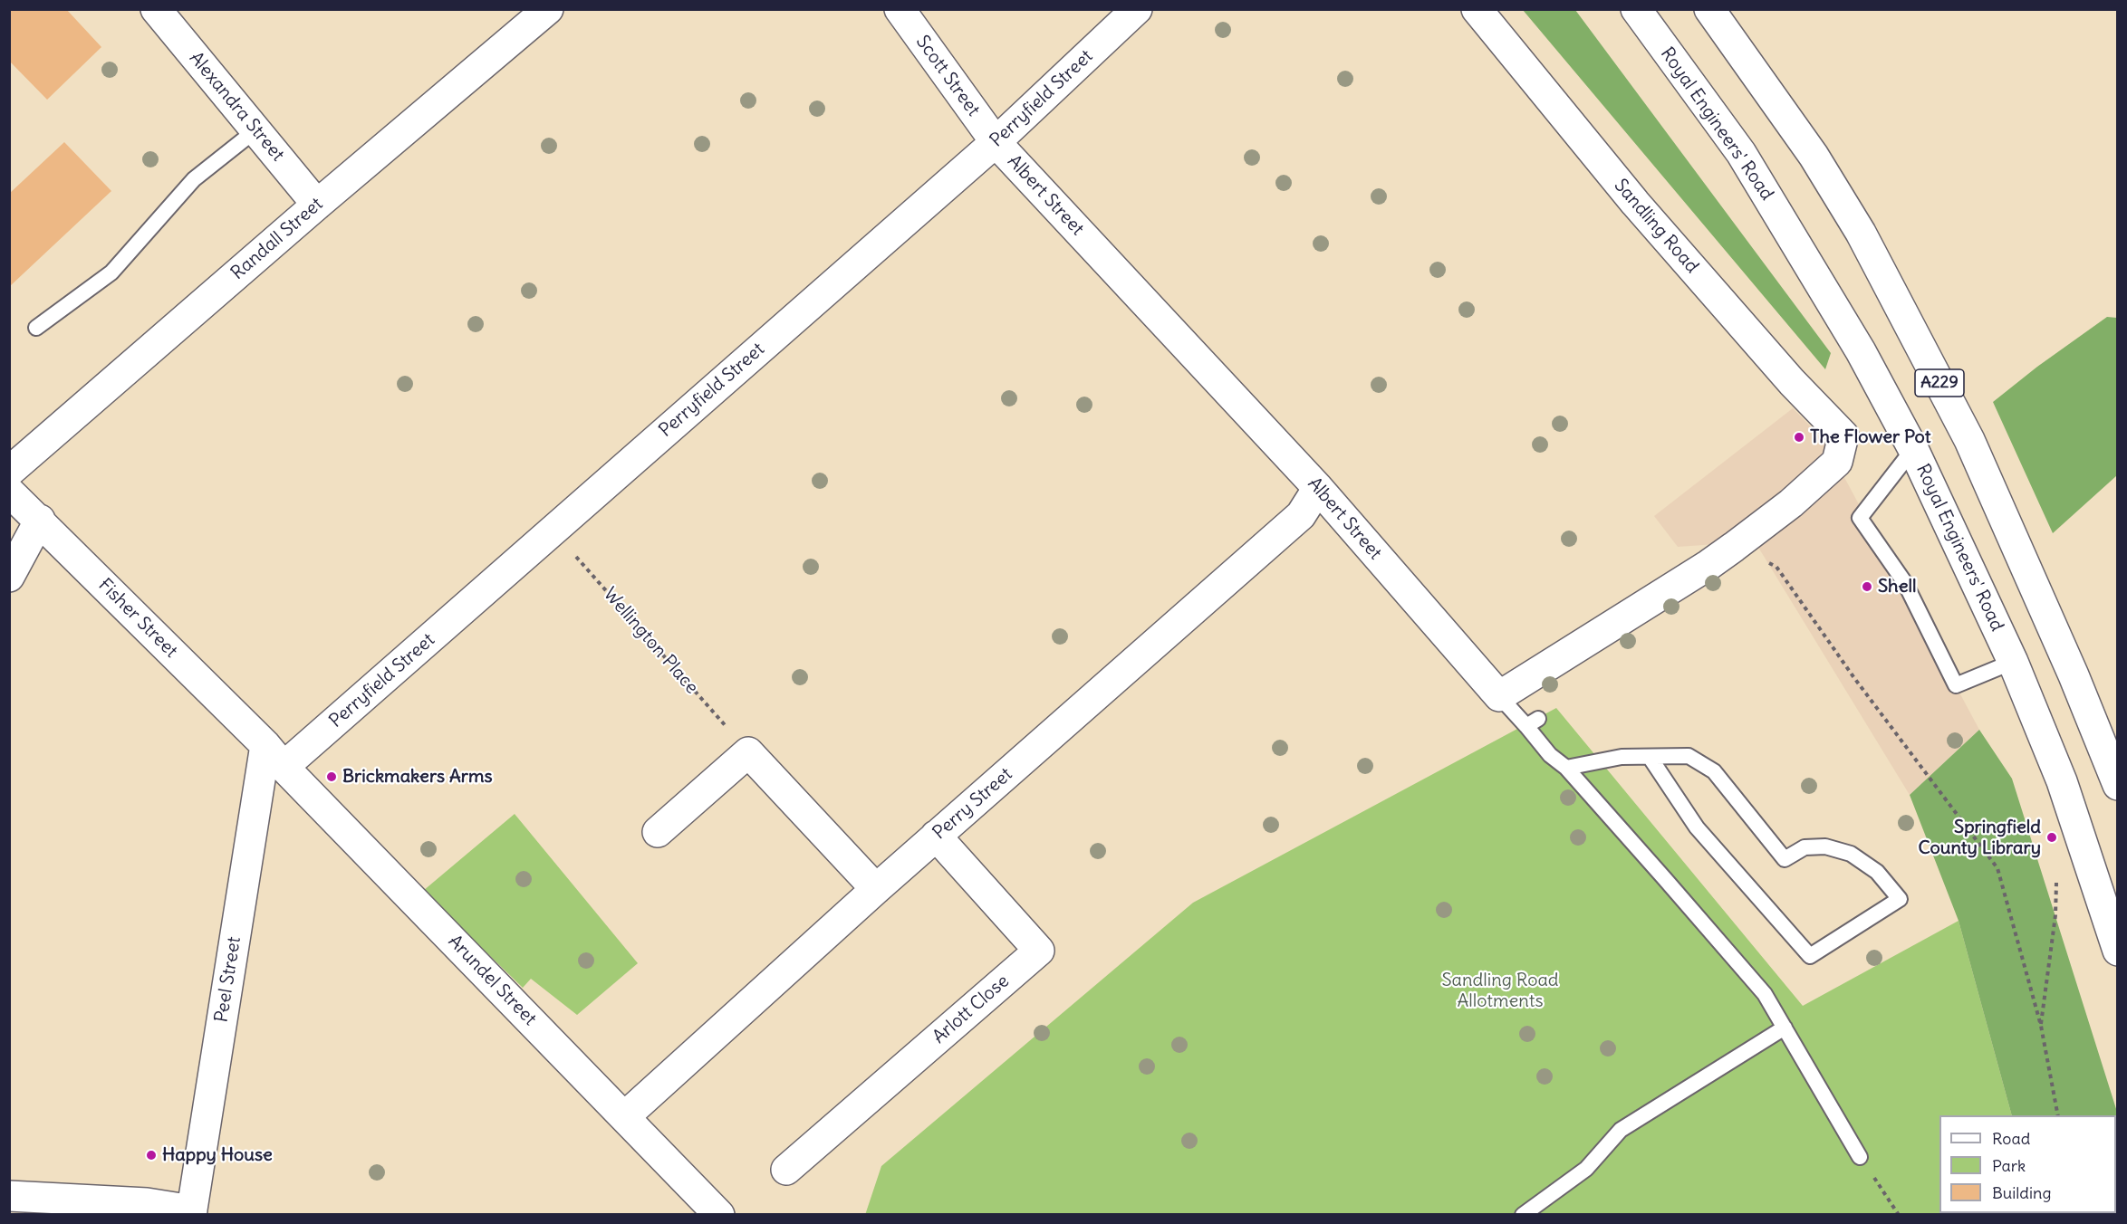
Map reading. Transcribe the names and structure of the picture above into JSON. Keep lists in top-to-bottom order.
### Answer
{
  "streets": {
    "main road": [
      "Scott Street",
      "Perryfield Street",
      "Alexandra Street",
      "Royal Engineers' Road",
      "Albert Street",
      "Sandling Road",
      "Randall Street",
      "A229",
      "Fisher Street",
      "Perry Street",
      "Peel Street",
      "Arundel Street",
      "Arlott Close"
    ],
    "path": ["Wellington Place"]
  },
  "crossings": [
    ["Scott Street", "Perryfield Street"],
    ["Scott Street", "Albert Street"],
    ["Perryfield Street", "Albert Street"],
    ["Perryfield Street", "Fisher Street"],
    ["Perryfield Street", "Wellington Place"],
    ["Perryfield Street", "Peel Street"],
    ["Perryfield Street", "Arundel Street"],
    ["Alexandra Street", "Randall Street"],
    ["Albert Street", "Perry Street"],
    ["Fisher Street", "Peel Street"],
    ["Fisher Street", "Arundel Street"],
    ["Perry Street", "Arundel Street"],
    ["Perry Street", "Arlott Close"],
    ["Peel Street", "Arundel Street"]
  ],
  "parks": ["Sandling Road Allotments"],
  "places": [
    "The Flower Pot",
    "Shell",
    "Brickmakers Arms",
    "Springfield County Library",
    "Happy House"
  ],
  "legend": ["Road", "Park", "Building"]
}
